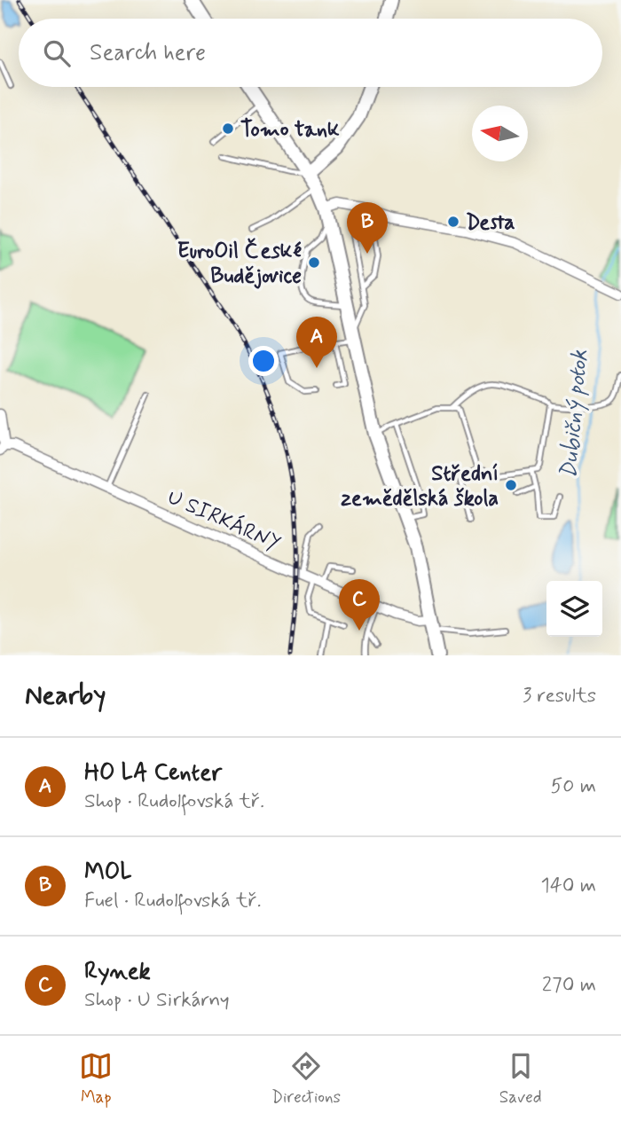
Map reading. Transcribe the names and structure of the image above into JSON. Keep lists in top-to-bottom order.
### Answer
{
  "streets": {
    "street": ["U SIRKÁRNY"]
  },
  "water": ["Dubičný potok"],
  "places": [
    "Tomo tank",
    "Desta",
    "EuroOil České Budějovice",
    "Střední zemědělská škola"
  ],
  "north": "left",
  "page": {
    "search": "Search here",
    "pins": ["B", "A", "C"],
    "heading": ["Nearby", "3 results"],
    "list": [
      {
        "mark": "A",
        "name": "HO LA Center",
        "note": "Shop · Rudolfovská tř.",
        "value": "50 m"
      },
      {
        "mark": "B",
        "name": "MOL",
        "note": "Fuel · Rudolfovská tř.",
        "value": "140 m"
      },
      {
        "mark": "C",
        "name": "Rynek",
        "note": "Shop · U Sirkárny",
        "value": "270 m"
      }
    ],
    "nav": ["Map", "Directions", "Saved"]
  }
}
